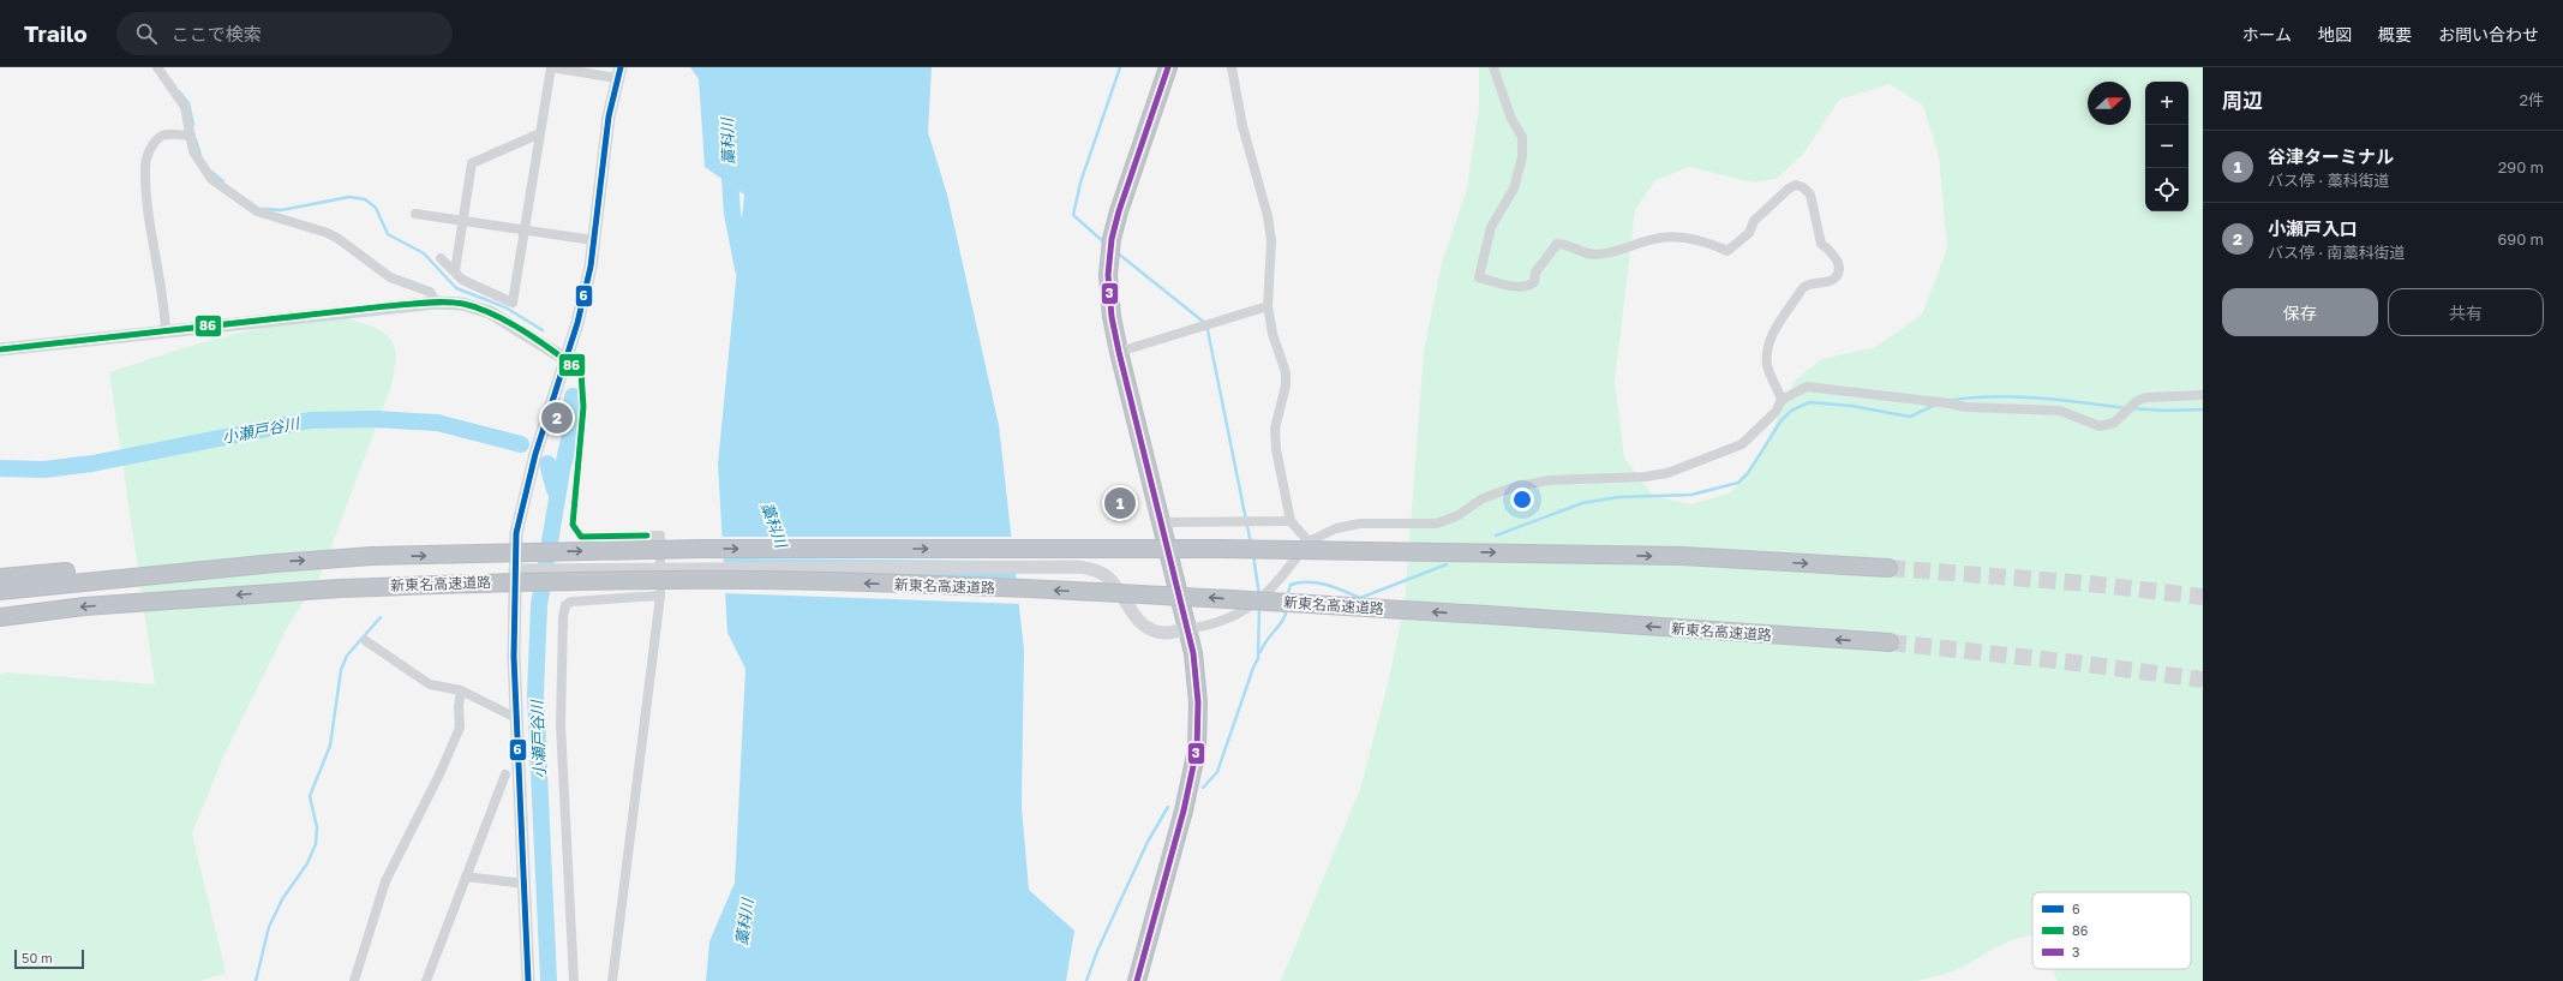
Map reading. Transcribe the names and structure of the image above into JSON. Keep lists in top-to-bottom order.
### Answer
{
  "streets": {
    "highway": ["新東名高速道路"]
  },
  "water": ["藁科川", "小瀬戸谷川"],
  "lines": ["transit line 6", "transit line 3", "transit line 86"],
  "legend": ["6", "86", "3"],
  "scale_bar": "50 m",
  "north": "right",
  "page": {
    "header": "Trailo",
    "search": "ここで検索",
    "nav": [
      "ホーム",
      "地図",
      "概要",
      "お問い合わせ"
    ],
    "heading": ["周辺", "2件"],
    "map_buttons": ["+", "−"],
    "list": [
      {
        "mark": "1",
        "name": "谷津ターミナル",
        "note": "バス停 · 藁科街道",
        "value": "290 m"
      },
      {
        "mark": "2",
        "name": "小瀬戸入口",
        "note": "バス停 · 南藁科街道",
        "value": "690 m"
      }
    ],
    "buttons": ["保存", "共有"],
    "pins": ["2", "1"],
    "scale": "50 m"
  }
}
